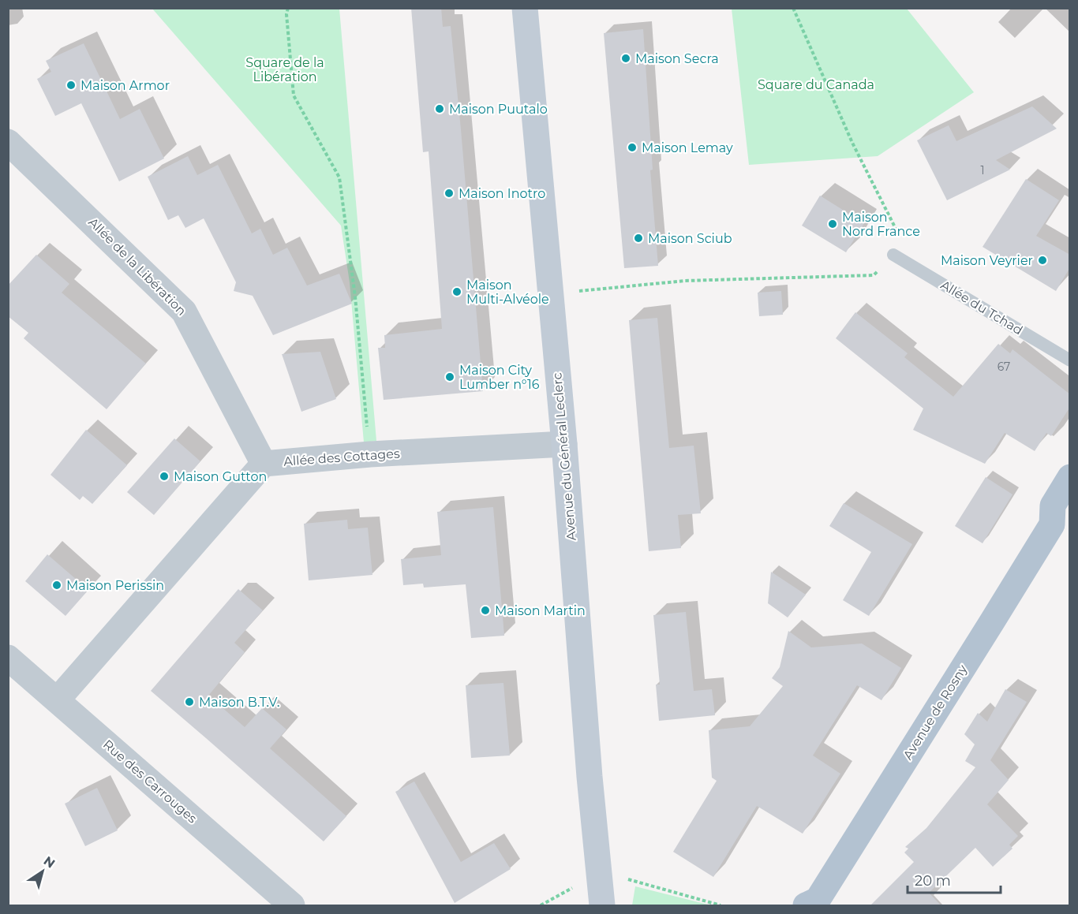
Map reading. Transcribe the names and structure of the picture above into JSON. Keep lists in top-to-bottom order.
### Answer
{
  "streets": {
    "main road": ["Avenue de Rosny"],
    "street": [
      "Allée de la Libération",
      "Avenue du Général Leclerc",
      "Allée des Cottages",
      "Rue des Carrouges"
    ],
    "lane": ["Allée du Tchad"]
  },
  "crossings": [
    ["Allée de la Libération", "Allée des Cottages"],
    ["Avenue du Général Leclerc", "Allée des Cottages"]
  ],
  "parks": ["Square de la Libération", "Square du Canada"],
  "places": [
    "Maison Secra",
    "Maison Armor",
    "Maison Puutalo",
    "Maison Lemay",
    "Maison Inotro",
    "Maison Nord France",
    "Maison Sciub",
    "Maison Veyrier",
    "Maison Multi-Alvéole",
    "Maison City Lumber n°16",
    "Maison Gutton",
    "Maison Perissin",
    "Maison Martin",
    "Maison B.T.V."
  ],
  "house_numbers": ["1", "67"],
  "scale_bar": "20 m",
  "north": "top right"
}
